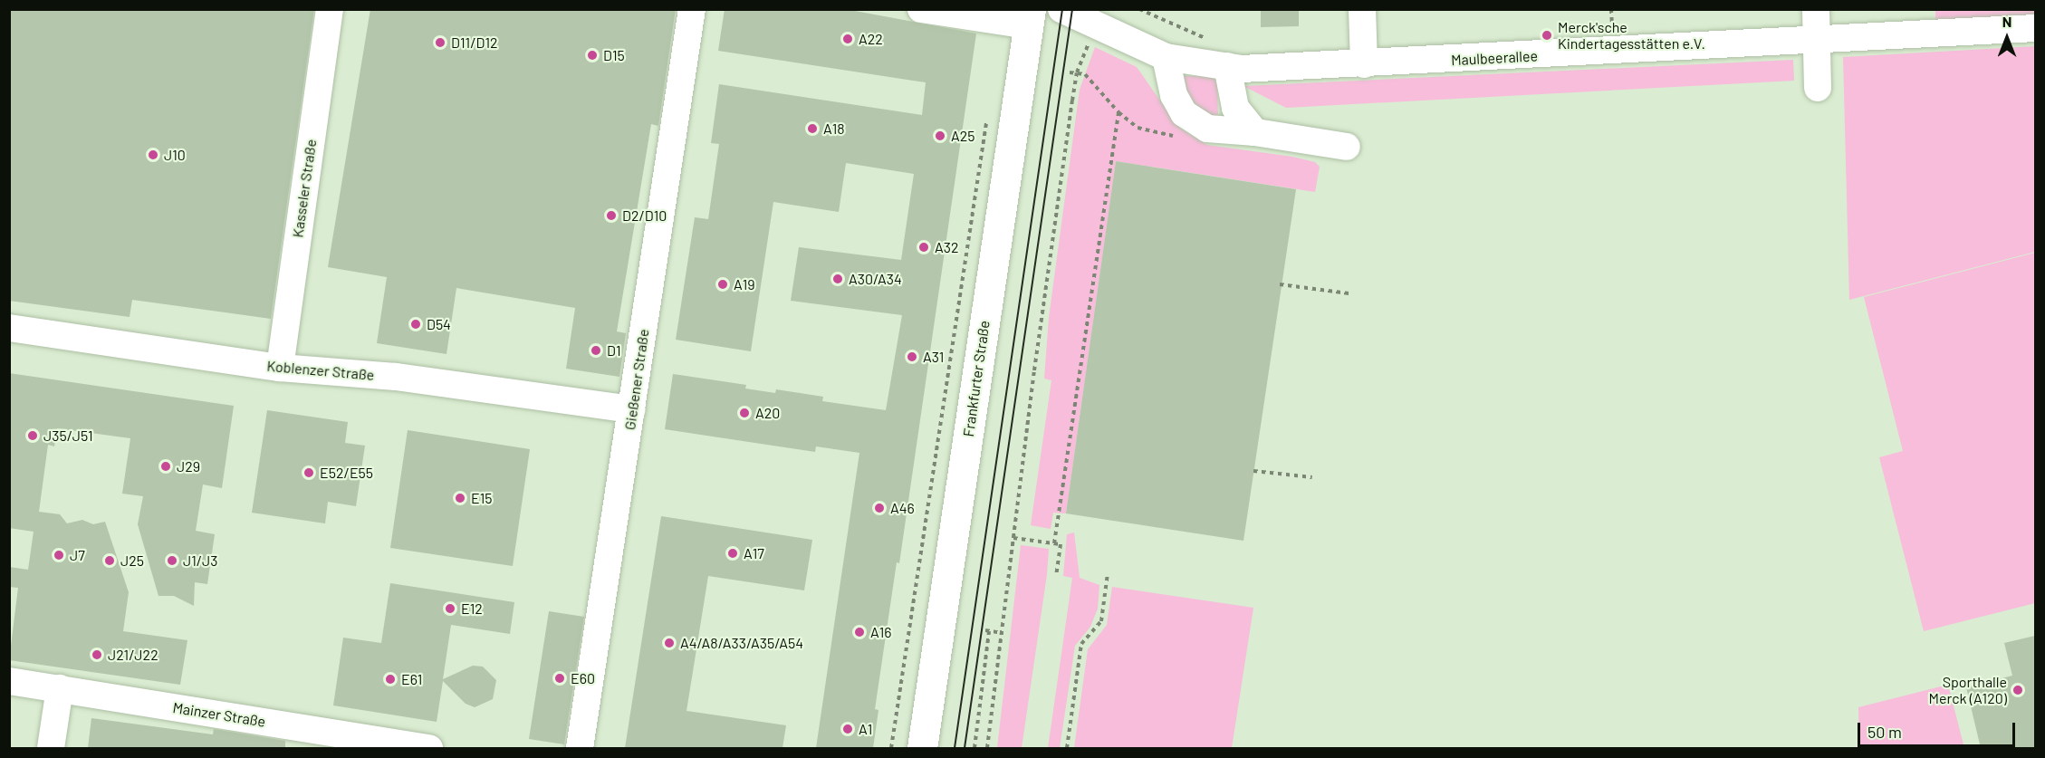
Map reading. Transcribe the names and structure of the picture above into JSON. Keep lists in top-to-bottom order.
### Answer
{
  "streets": {
    "main road": ["Frankfurter Straße"],
    "street": [
      "Maulbeerallee",
      "Kasseler Straße",
      "Koblenzer Straße",
      "Gießener Straße",
      "Mainzer Straße"
    ]
  },
  "crossings": [
    ["Kasseler Straße", "Koblenzer Straße"],
    ["Koblenzer Straße", "Gießener Straße"]
  ],
  "places": [
    "Merck'sche Kindertagesstätten e.V.",
    "A22",
    "D11/D12",
    "D15",
    "A18",
    "A25",
    "J10",
    "D2/D10",
    "A32",
    "A30/A34",
    "A19",
    "D54",
    "D1",
    "A31",
    "A20",
    "J35/J51",
    "J29",
    "E52/E55",
    "E15",
    "A46",
    "A17",
    "J7",
    "J25",
    "J1/J3",
    "E12",
    "A16",
    "A4/A8/A33/A35/A54",
    "J21/J22",
    "E60",
    "E61",
    "Sporthalle Merck (A120)",
    "A1"
  ],
  "scale_bar": "50 m",
  "north": "top"
}
